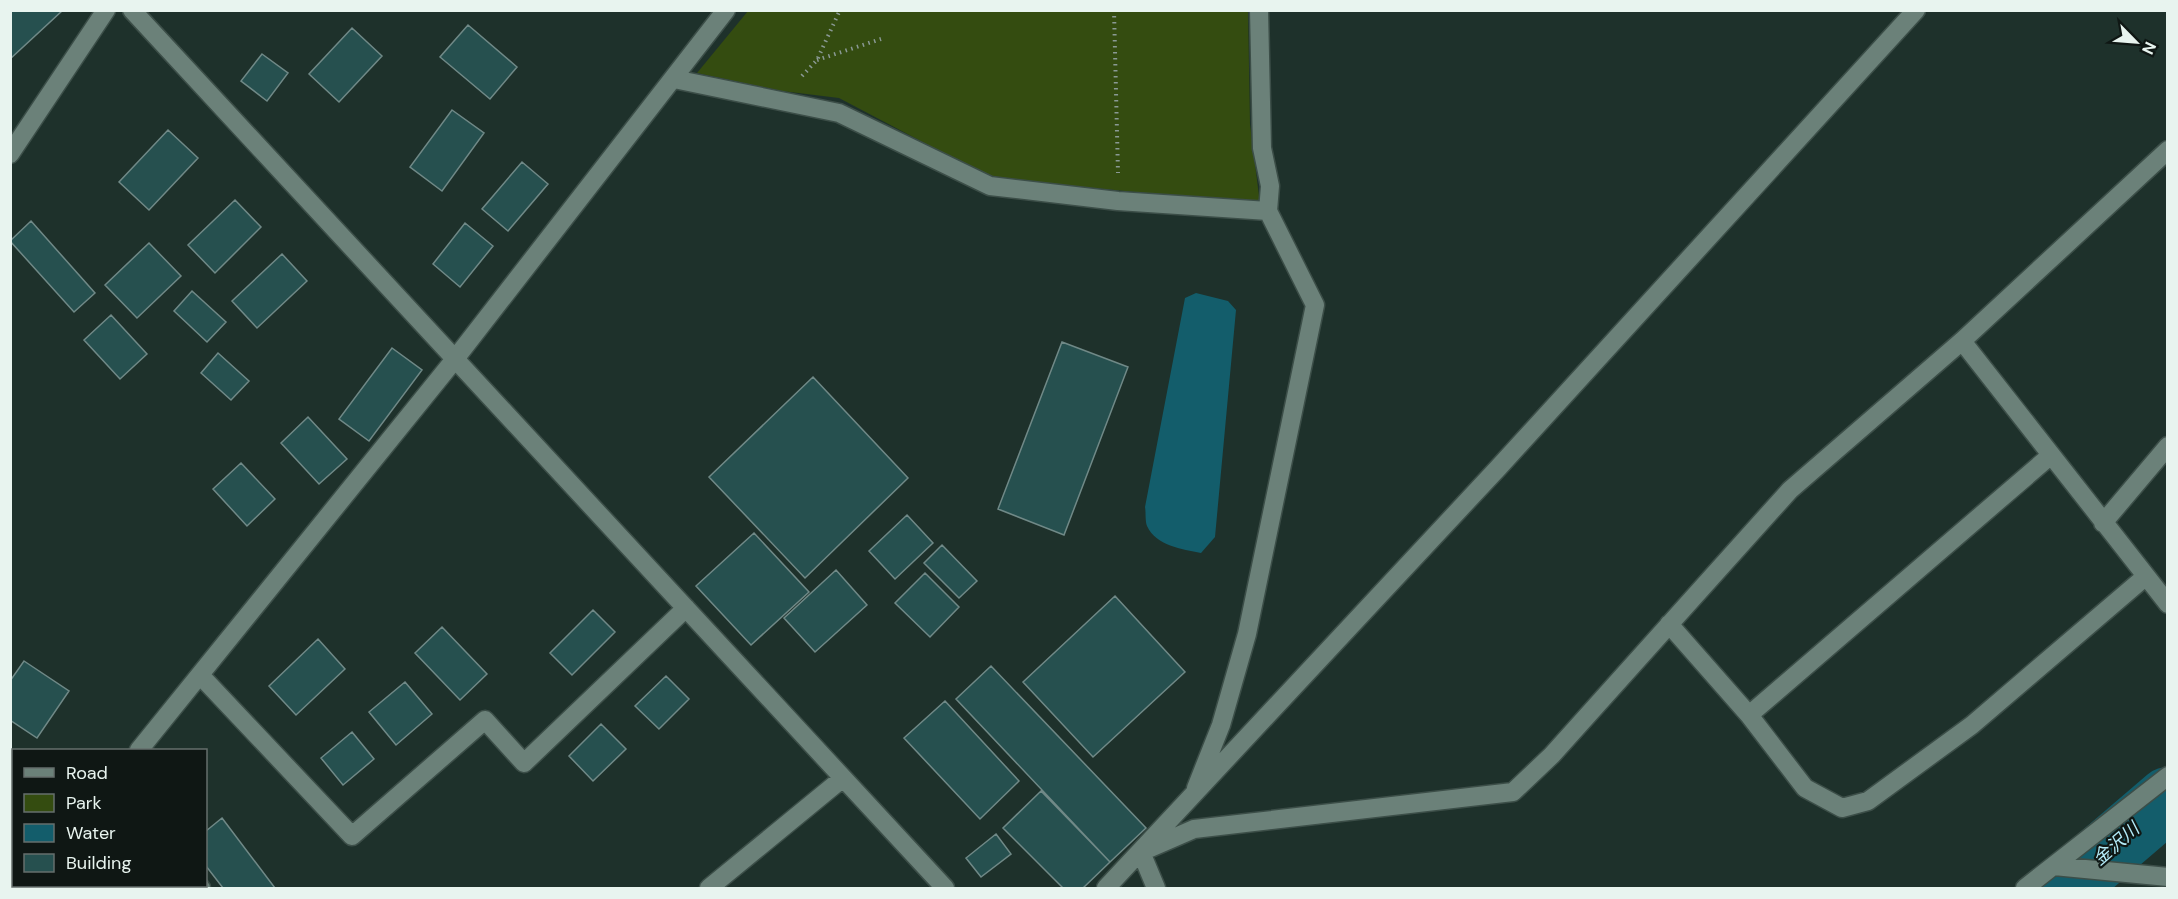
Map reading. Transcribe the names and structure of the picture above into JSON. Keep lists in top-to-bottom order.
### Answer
{
  "water": ["金沢川"],
  "legend": [
    "Road",
    "Park",
    "Water",
    "Building"
  ],
  "north": "bottom right"
}
